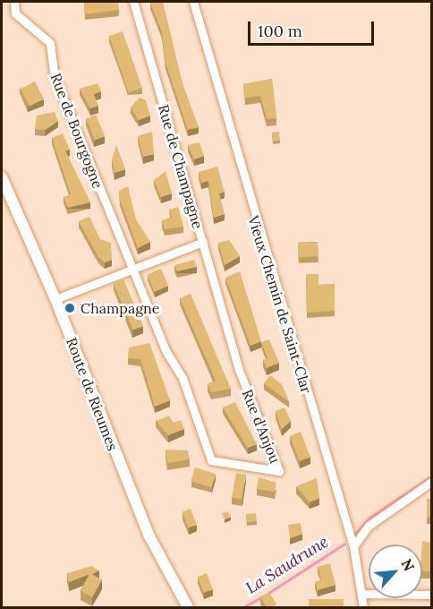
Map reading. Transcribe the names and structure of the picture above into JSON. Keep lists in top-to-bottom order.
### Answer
{
  "streets": {
    "main road": ["Route de Rieumes"],
    "street": [
      "Rue de Bourgogne",
      "Rue de Champagne",
      "Vieux Chemin de Saint-Clar",
      "Rue d'Anjou"
    ]
  },
  "crossings": [
    ["Rue de Bourgogne", "Rue de Champagne"],
    ["Rue de Bourgogne", "Rue d'Anjou"],
    ["Rue de Champagne", "Route de Rieumes"],
    ["Rue de Champagne", "Rue d'Anjou"]
  ],
  "water": ["La Saudrune"],
  "places": ["Champagne"],
  "scale_bar": "100 m",
  "north": "top right"
}
